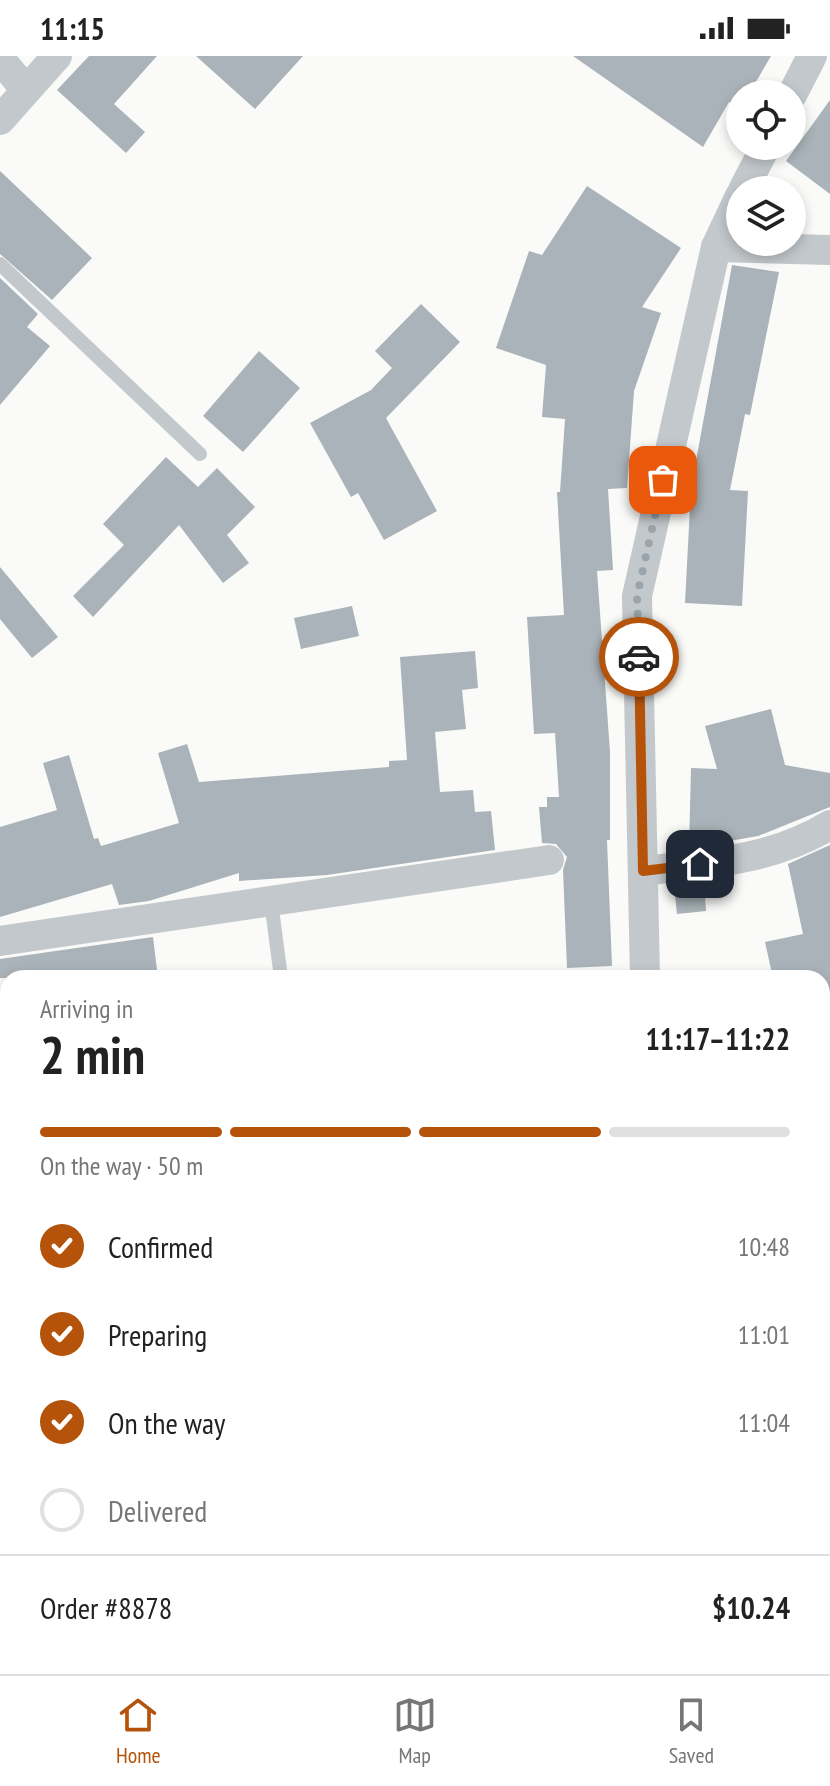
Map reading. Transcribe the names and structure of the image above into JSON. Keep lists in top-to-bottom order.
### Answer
{
  "page": {
    "status": "11:15",
    "heading": ["2 min", "Arriving in", "11:17–11:22"],
    "panel": ["Order #8878", "$10.24"],
    "bar": "On the way · 50 m",
    "list": [
      ["Confirmed", "10:48"],
      ["Preparing", "11:01"],
      ["On the way", "11:04"],
      "Delivered"
    ],
    "tabs": ["Home", "Map", "Saved"]
  }
}
